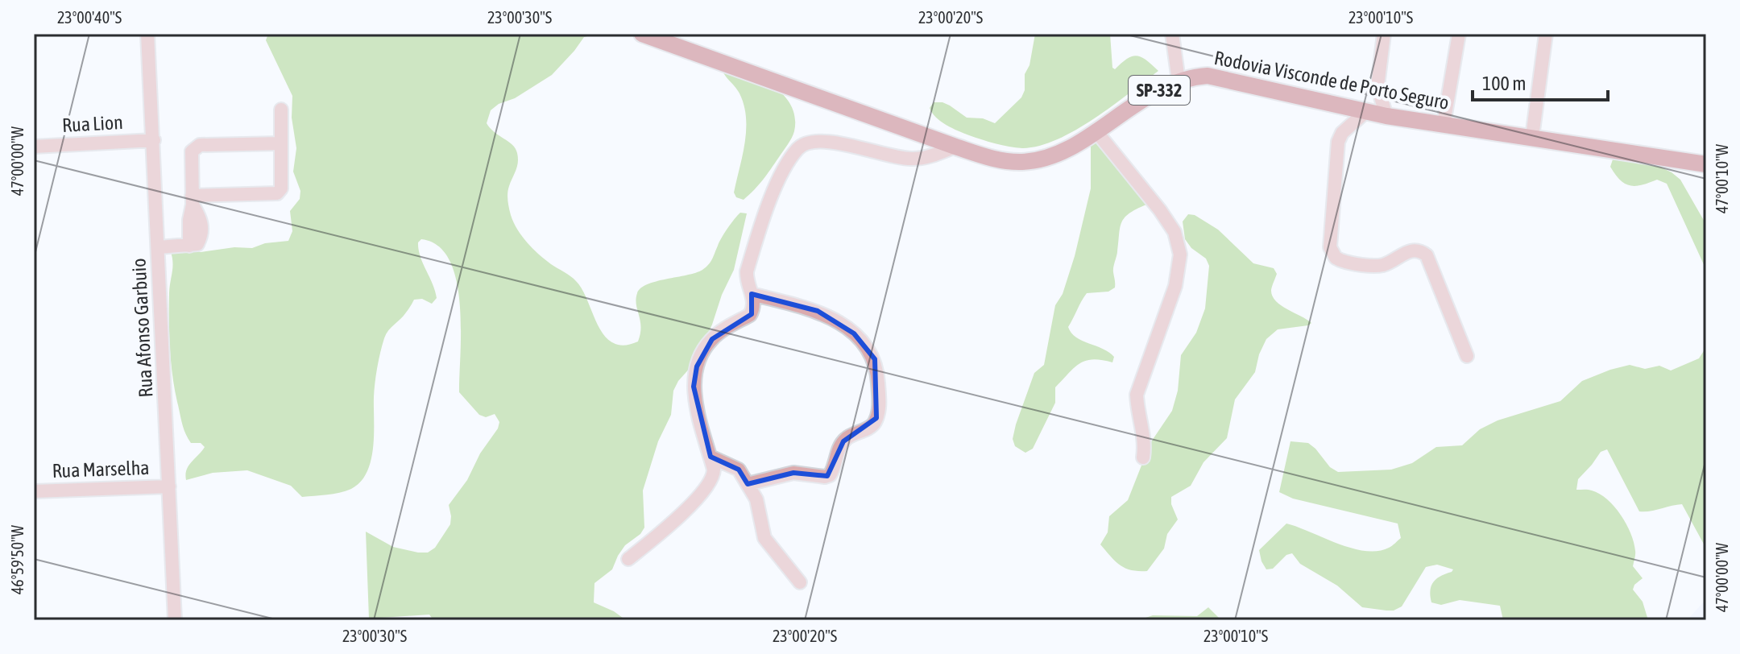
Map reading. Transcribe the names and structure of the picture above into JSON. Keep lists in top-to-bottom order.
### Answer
{
  "streets": {
    "main road": ["Rodovia Visconde de Porto Seguro", "SP-332"],
    "street": ["Rua Lion", "Rua Afonso Garbuio", "Rua Marselha"]
  },
  "crossings": [
    ["Rua Lion", "Rua Afonso Garbuio"],
    ["Rua Afonso Garbuio", "Rua Marselha"]
  ],
  "scale_bar": "100 m",
  "coordinates": [
    "23°00'40\"S",
    "23°00'30\"S",
    "23°00'20\"S",
    "23°00'10\"S",
    "47°00'00\"W",
    "47°00'10\"W",
    "46°59'50\"W"
  ]
}
